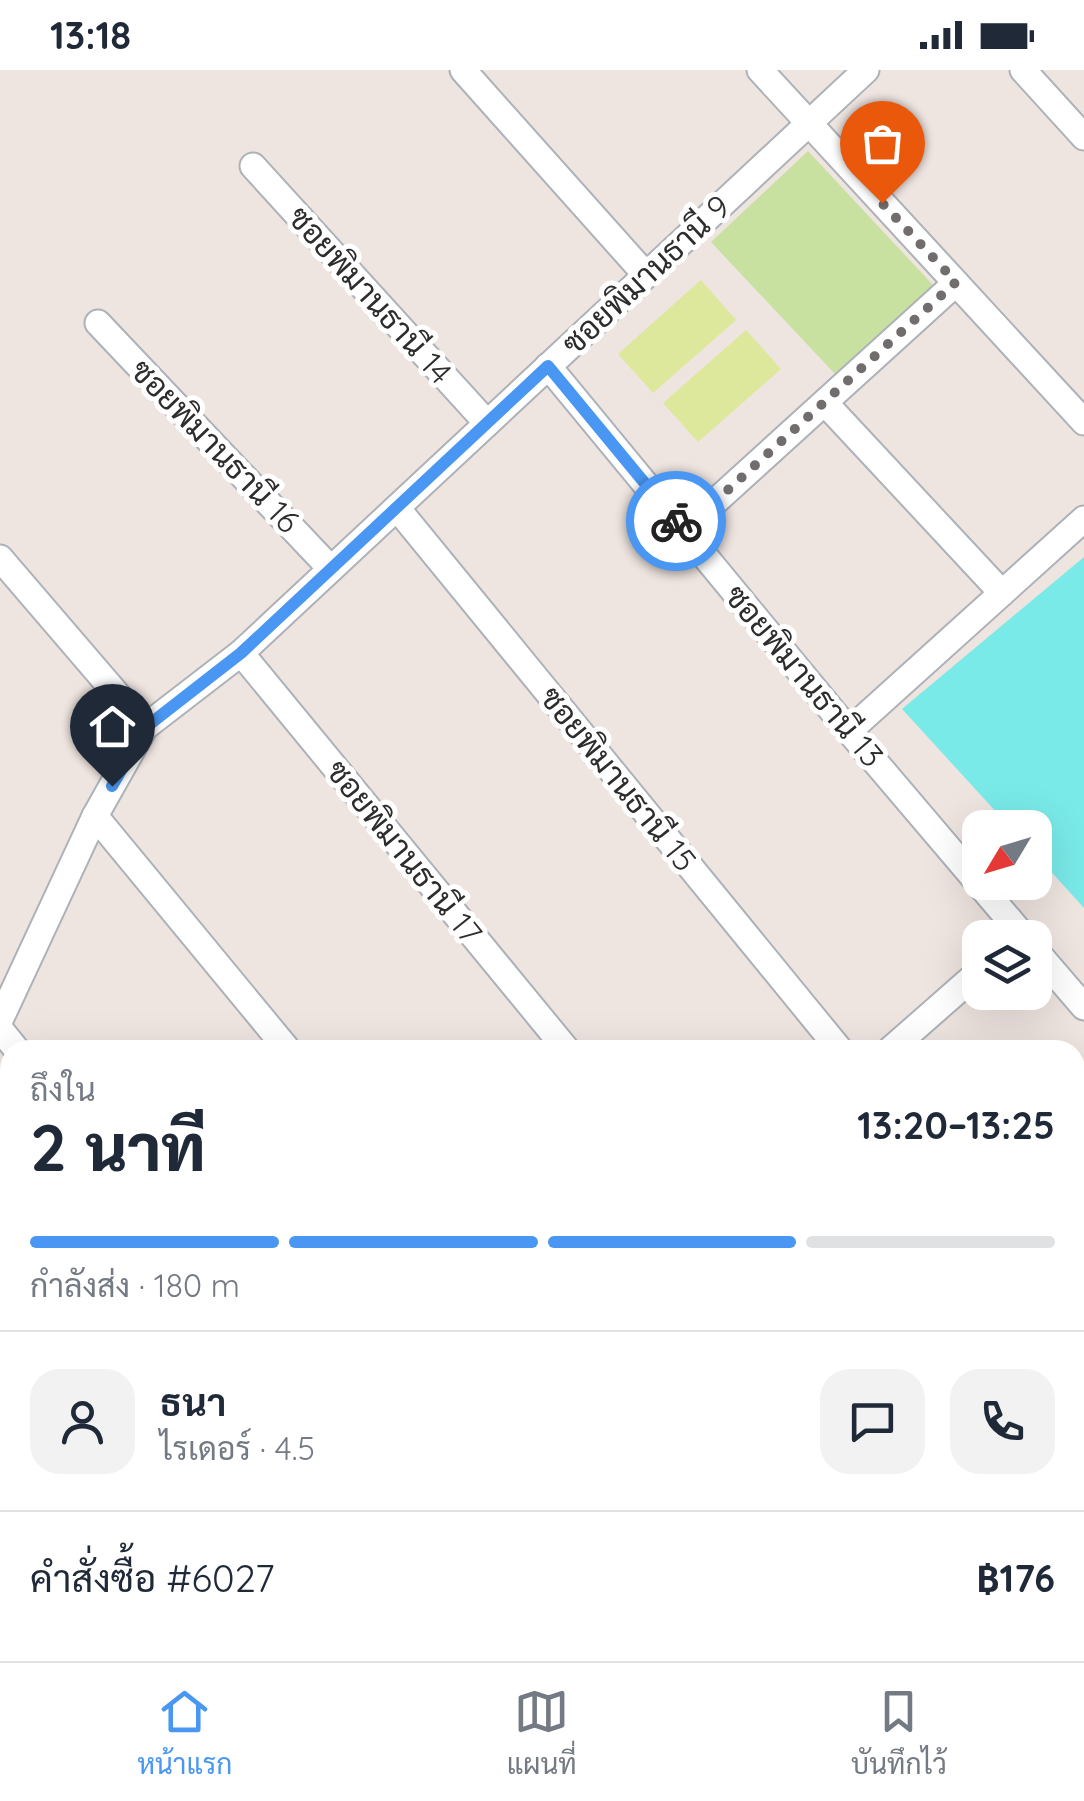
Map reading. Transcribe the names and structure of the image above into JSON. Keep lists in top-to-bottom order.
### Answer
{
  "streets": {
    "street": [
      "ซอยพิมานธานี 9",
      "ซอยพิมานธานี 14",
      "ซอยพิมานธานี 16",
      "ซอยพิมานธานี 13",
      "ซอยพิมานธานี 15",
      "ซอยพิมานธานี 17"
    ]
  },
  "crossings": [
    ["ซอยพิมานธานี 9", "ซอยพิมานธานี 14"],
    ["ซอยพิมานธานี 9", "ซอยพิมานธานี 16"],
    ["ซอยพิมานธานี 9", "ซอยพิมานธานี 13"],
    ["ซอยพิมานธานี 9", "ซอยพิมานธานี 15"],
    ["ซอยพิมานธานี 9", "ซอยพิมานธานี 17"]
  ],
  "north": "bottom left",
  "page": {
    "status": "13:18",
    "heading": ["2 นาที", "ถึงใน", "13:20–13:25"],
    "panel": [
      "ธนา",
      "ไรเดอร์ · 4.5",
      "คำสั่งซื้อ #6027",
      "฿176"
    ],
    "bar": "กำลังส่ง · 180 m",
    "tabs": ["หน้าแรก", "แผนที่", "บันทึกไว้"]
  }
}
